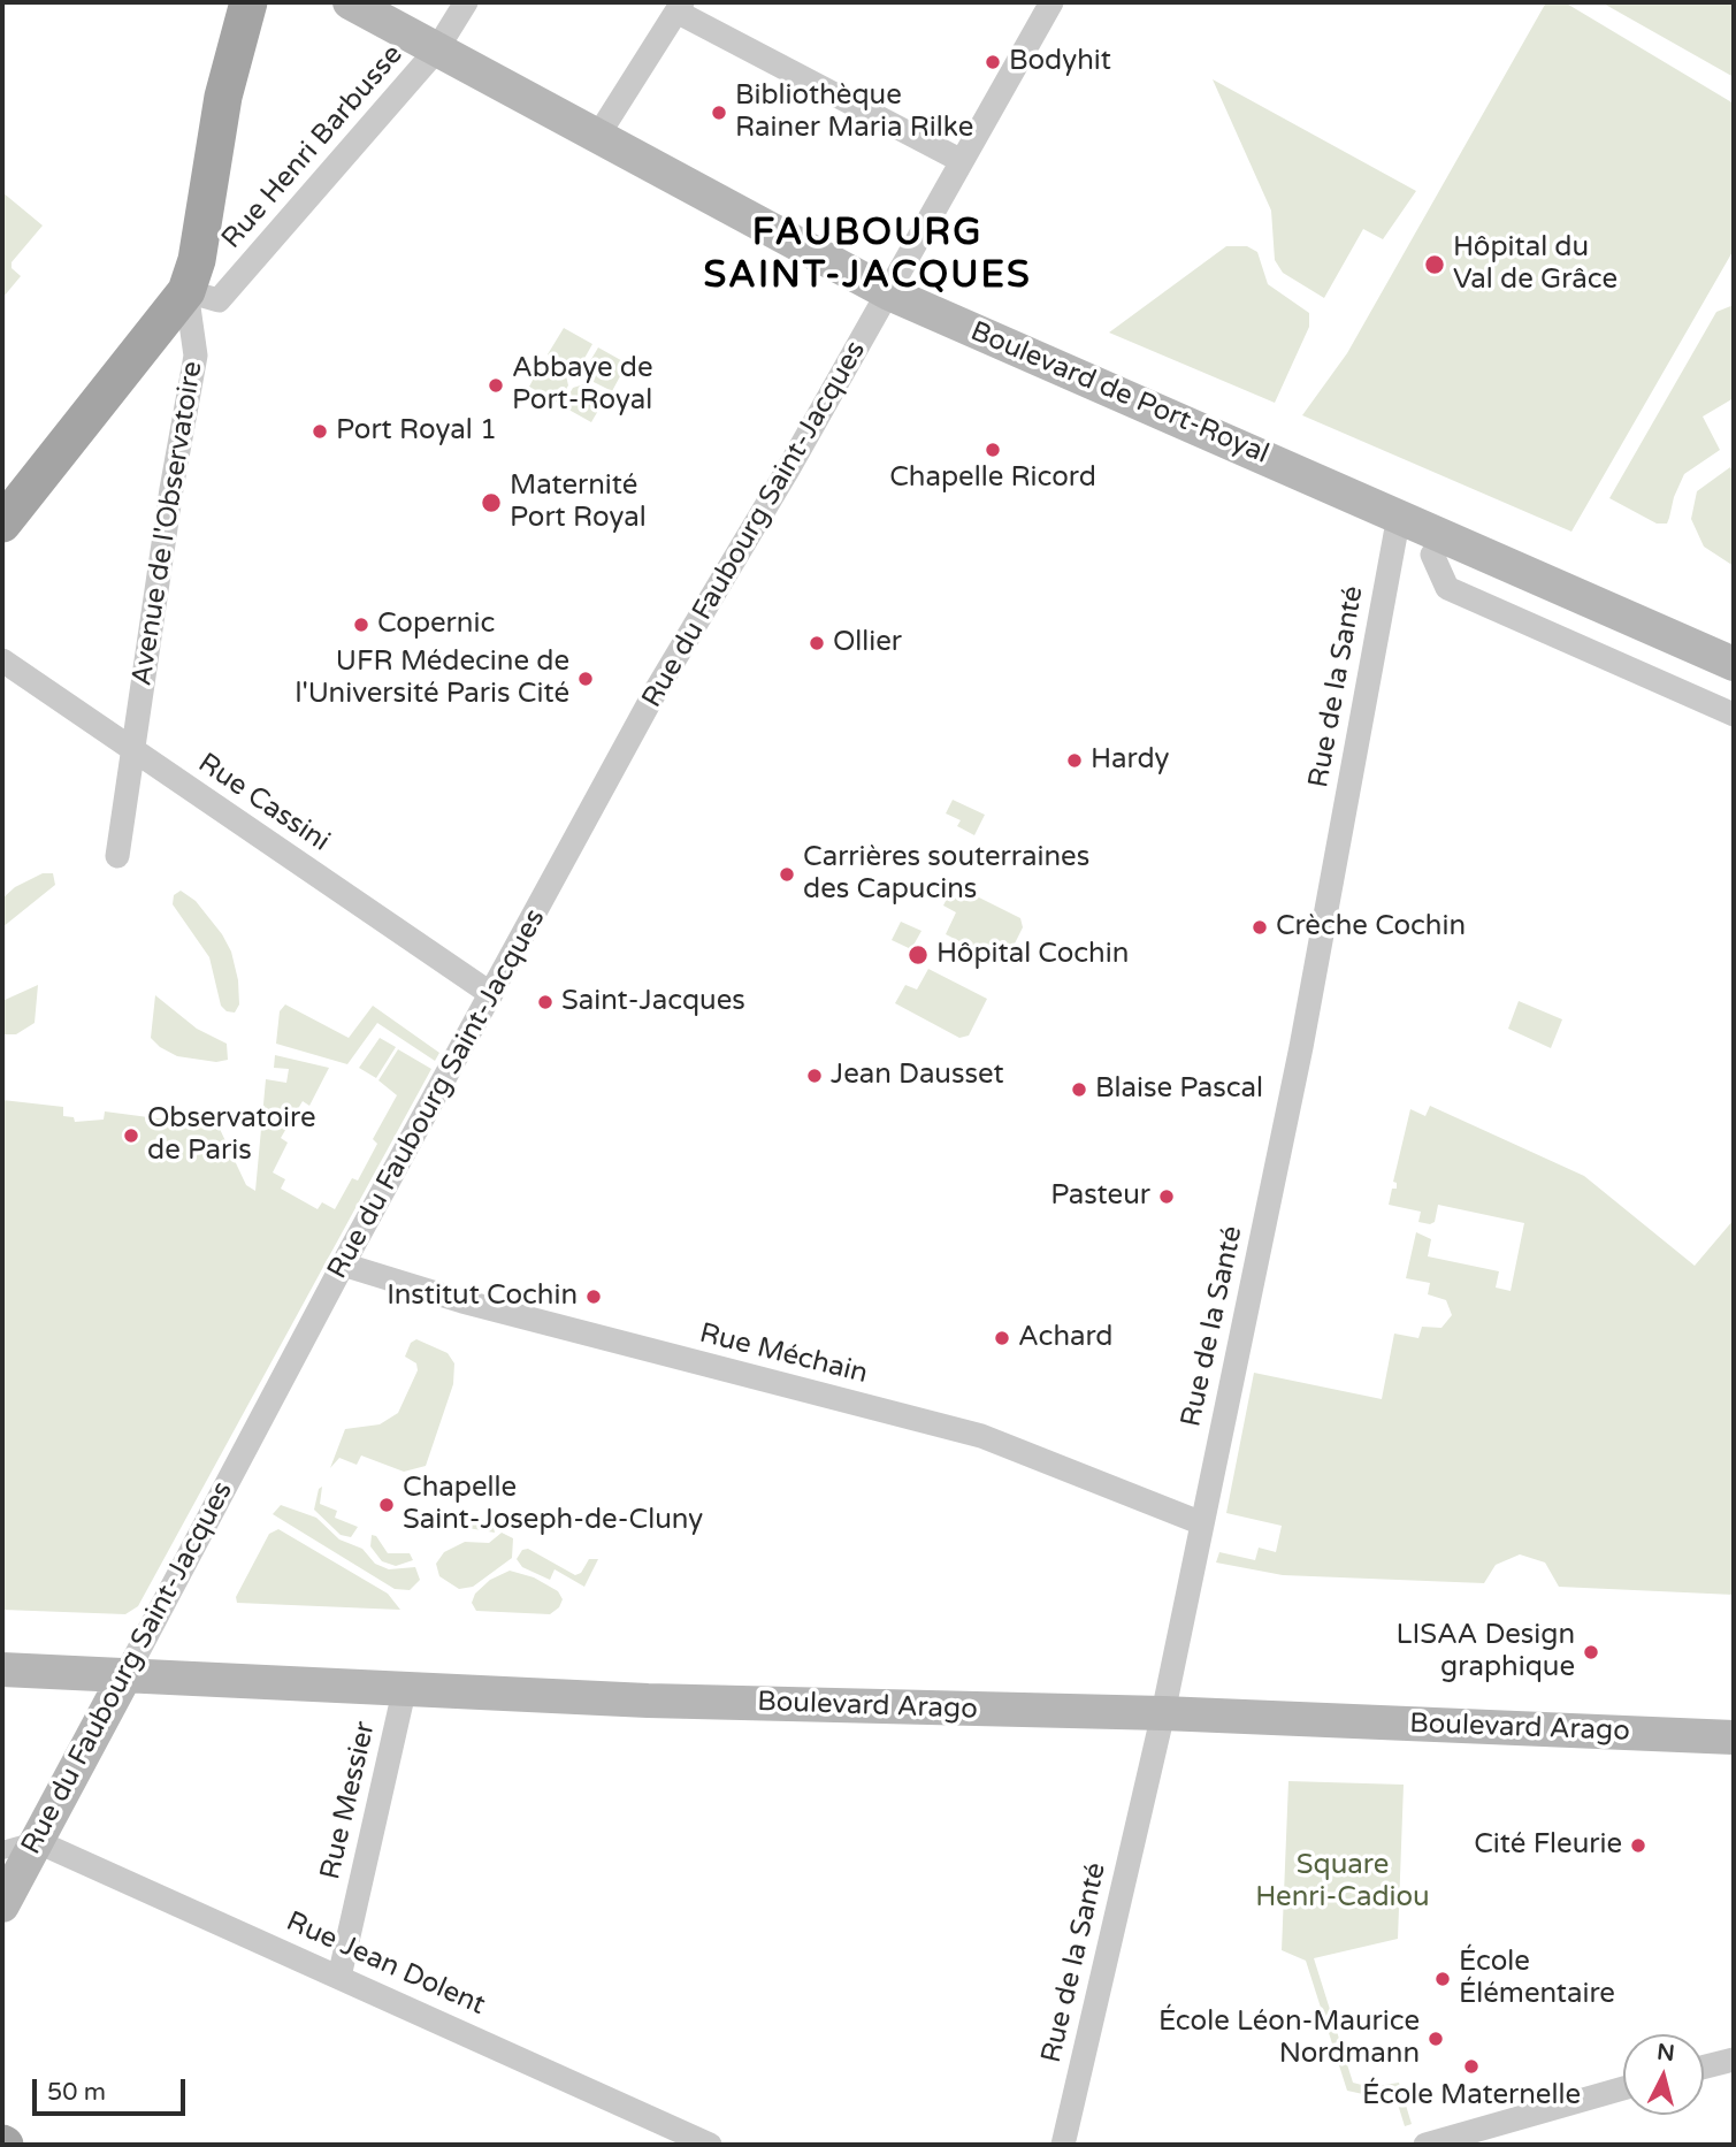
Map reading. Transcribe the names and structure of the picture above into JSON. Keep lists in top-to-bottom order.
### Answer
{
  "streets": {
    "main road": [
      "Boulevard de Port-Royal",
      "Avenue de l'Observatoire",
      "Rue du Faubourg Saint-Jacques",
      "Boulevard Arago"
    ],
    "street": [
      "Rue Henri Barbusse",
      "Rue de la Santé",
      "Rue Cassini",
      "Rue Méchain",
      "Rue Messier",
      "Rue Jean Dolent"
    ]
  },
  "crossings": [
    ["Rue Henri Barbusse", "Boulevard de Port-Royal"],
    ["Rue Henri Barbusse", "Avenue de l'Observatoire"],
    ["Boulevard de Port-Royal", "Rue du Faubourg Saint-Jacques"],
    ["Boulevard de Port-Royal", "Rue de la Santé"],
    ["Avenue de l'Observatoire", "Rue Cassini"],
    ["Rue du Faubourg Saint-Jacques", "Rue Cassini"],
    ["Rue du Faubourg Saint-Jacques", "Rue Méchain"],
    ["Rue du Faubourg Saint-Jacques", "Boulevard Arago"],
    ["Rue du Faubourg Saint-Jacques", "Rue Jean Dolent"],
    ["Rue de la Santé", "Rue Méchain"],
    ["Rue de la Santé", "Boulevard Arago"],
    ["Boulevard Arago", "Rue Messier"],
    ["Rue Messier", "Rue Jean Dolent"]
  ],
  "districts": ["FAUBOURG SAINT-JACQUES"],
  "parks": ["Square Henri-Cadiou"],
  "places": [
    "Bodyhit",
    "Bibliothèque Rainer Maria Rilke",
    "Hôpital du Val de Grâce",
    "Abbaye de Port-Royal",
    "Port Royal 1",
    "Chapelle Ricord",
    "Maternité Port Royal",
    "Copernic",
    "Ollier",
    "UFR Médecine de l'Université Paris Cité",
    "Hardy",
    "Carrières souterraines des Capucins",
    "Crèche Cochin",
    "Hôpital Cochin",
    "Saint-Jacques",
    "Jean Dausset",
    "Blaise Pascal",
    "Observatoire de Paris",
    "Pasteur",
    "Institut Cochin",
    "Achard",
    "Chapelle Saint-Joseph-de-Cluny",
    "LISAA Design graphique",
    "Cité Fleurie",
    "École Élémentaire",
    "École Léon-Maurice Nordmann",
    "École Maternelle"
  ],
  "scale_bar": "50 m",
  "north": "top"
}
